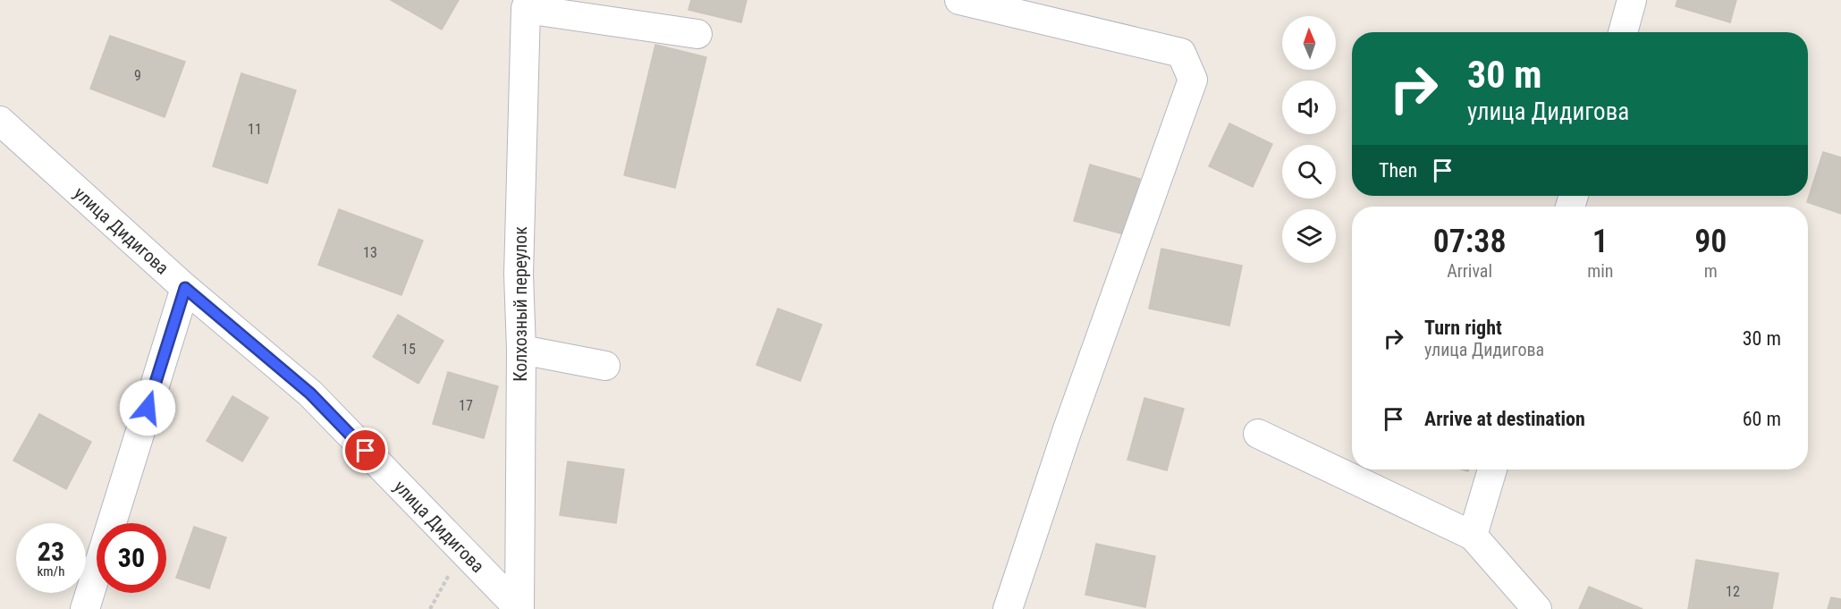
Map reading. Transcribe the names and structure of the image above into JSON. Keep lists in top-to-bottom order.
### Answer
{
  "streets": {
    "street": ["улица Дидигова", "Колхозный переулок"]
  },
  "crossings": [
    ["улица Дидигова", "Колхозный переулок"]
  ],
  "house_numbers": [
    "9",
    "11",
    "13",
    "15",
    "17",
    "12"
  ],
  "north": "top",
  "page": {
    "turn": ["30 m", "улица Дидигова"],
    "then": "Then",
    "eta": [
      "07:38",
      "Arrival",
      "1",
      "min",
      "90",
      "m"
    ],
    "list": [
      {
        "name": "Turn right",
        "note": "улица Дидигова",
        "value": "30 m"
      },
      {
        "name": "Arrive at destination",
        "value": "60 m"
      }
    ],
    "speed": "23 km/h",
    "limit": "30"
  }
}
